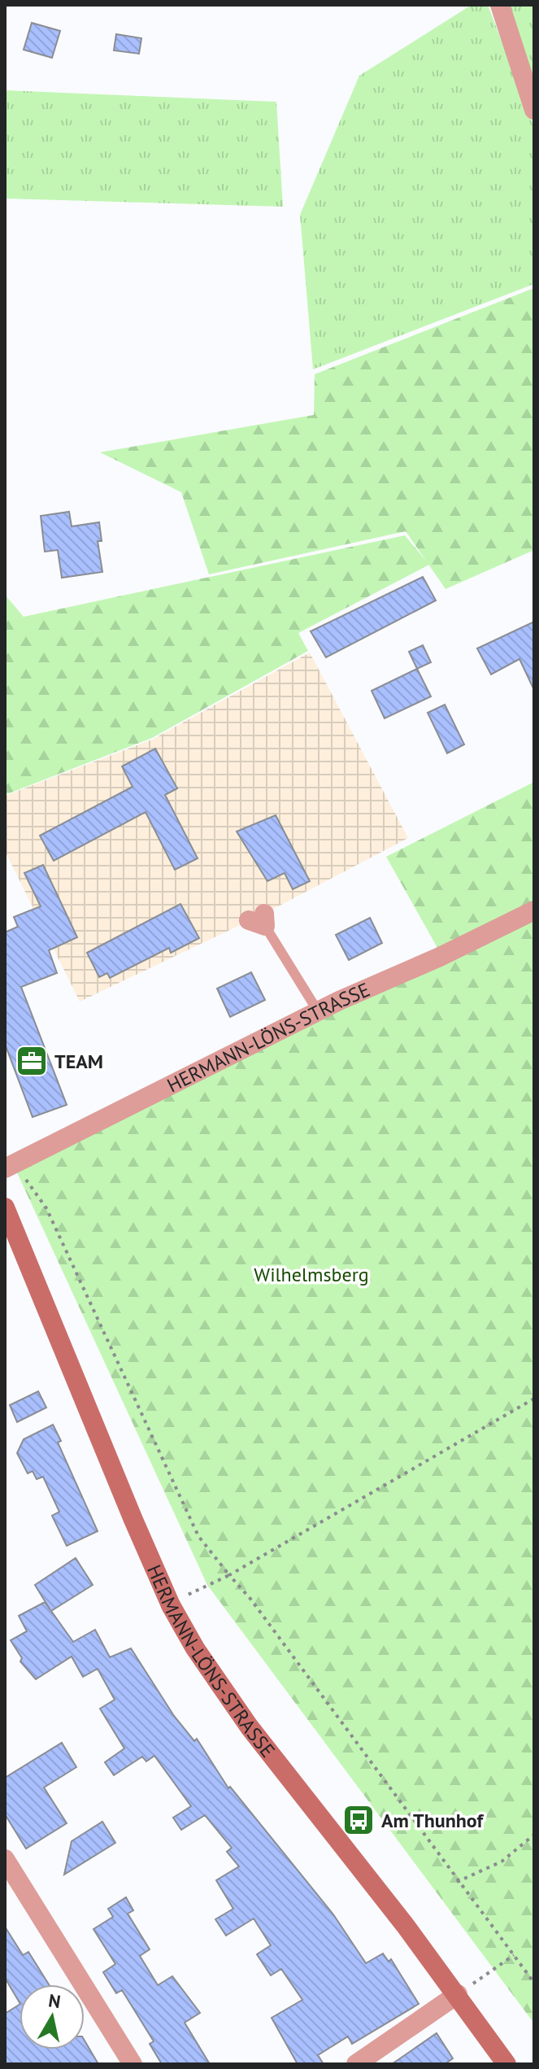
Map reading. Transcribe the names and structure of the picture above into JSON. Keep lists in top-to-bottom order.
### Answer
{
  "streets": {
    "street": ["HERMANN-LÖNS-STRASSE"]
  },
  "parks": ["Wilhelmsberg"],
  "places": {
    "office": ["TEAM"],
    "bus stop": ["Am Thunhof"]
  },
  "north": "top"
}
